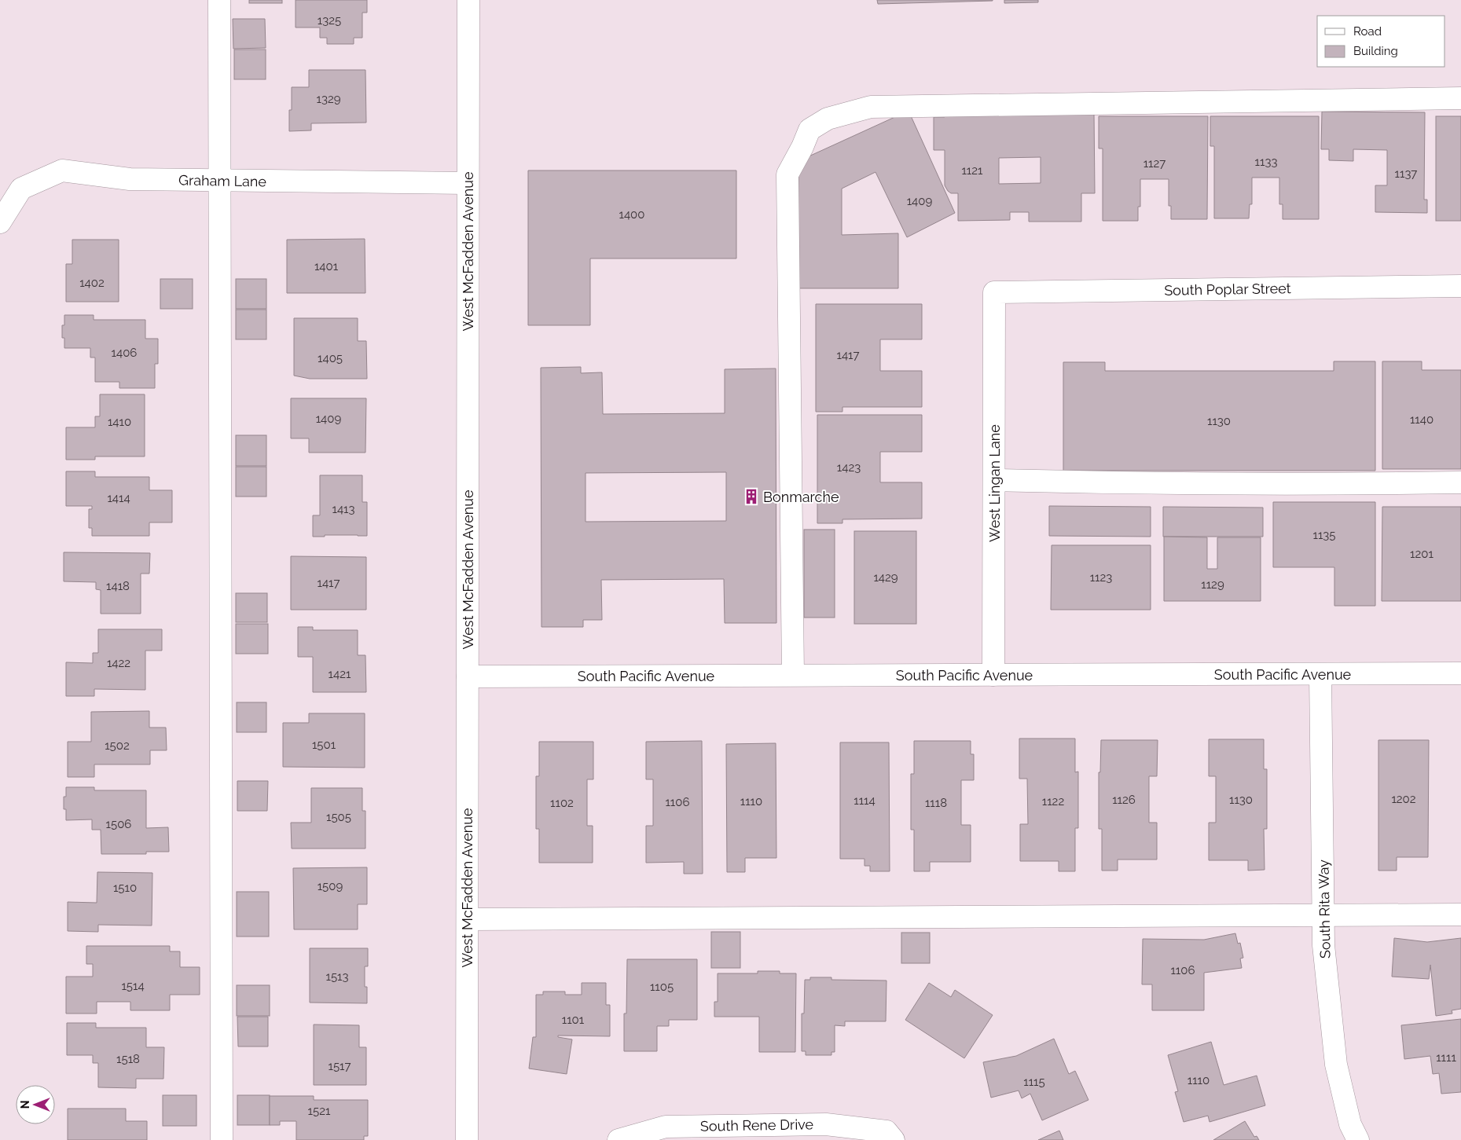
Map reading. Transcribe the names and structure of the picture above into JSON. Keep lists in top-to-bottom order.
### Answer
{
  "streets": {
    "street": [
      "Graham Lane",
      "West McFadden Avenue",
      "South Poplar Street",
      "West Lingan Lane",
      "South Pacific Avenue",
      "South Rita Way",
      "South Rene Drive"
    ]
  },
  "crossings": [
    ["Graham Lane", "West McFadden Avenue"],
    ["West McFadden Avenue", "South Pacific Avenue"],
    ["South Poplar Street", "West Lingan Lane"],
    ["West Lingan Lane", "South Pacific Avenue"],
    ["South Pacific Avenue", "South Rita Way"]
  ],
  "places": {
    "building": ["Bonmarche"]
  },
  "house_numbers": [
    "1325",
    "1329",
    "1133",
    "1127",
    "1121",
    "1137",
    "1409",
    "1400",
    "1401",
    "1402",
    "1406",
    "1417",
    "1405",
    "1409",
    "1140",
    "1130",
    "1410",
    "1423",
    "1414",
    "1413",
    "1135",
    "1201",
    "1429",
    "1123",
    "1417",
    "1129",
    "1418",
    "1422",
    "1421",
    "1501",
    "1502",
    "1202",
    "1126",
    "1130",
    "1114",
    "1110",
    "1122",
    "1106",
    "1102",
    "1118",
    "1505",
    "1506",
    "1509",
    "1510",
    "1106",
    "1513",
    "1514",
    "1105",
    "1101",
    "1111",
    "1518",
    "1517",
    "1110",
    "1115",
    "1521"
  ],
  "legend": ["Road", "Building"],
  "north": "left"
}
